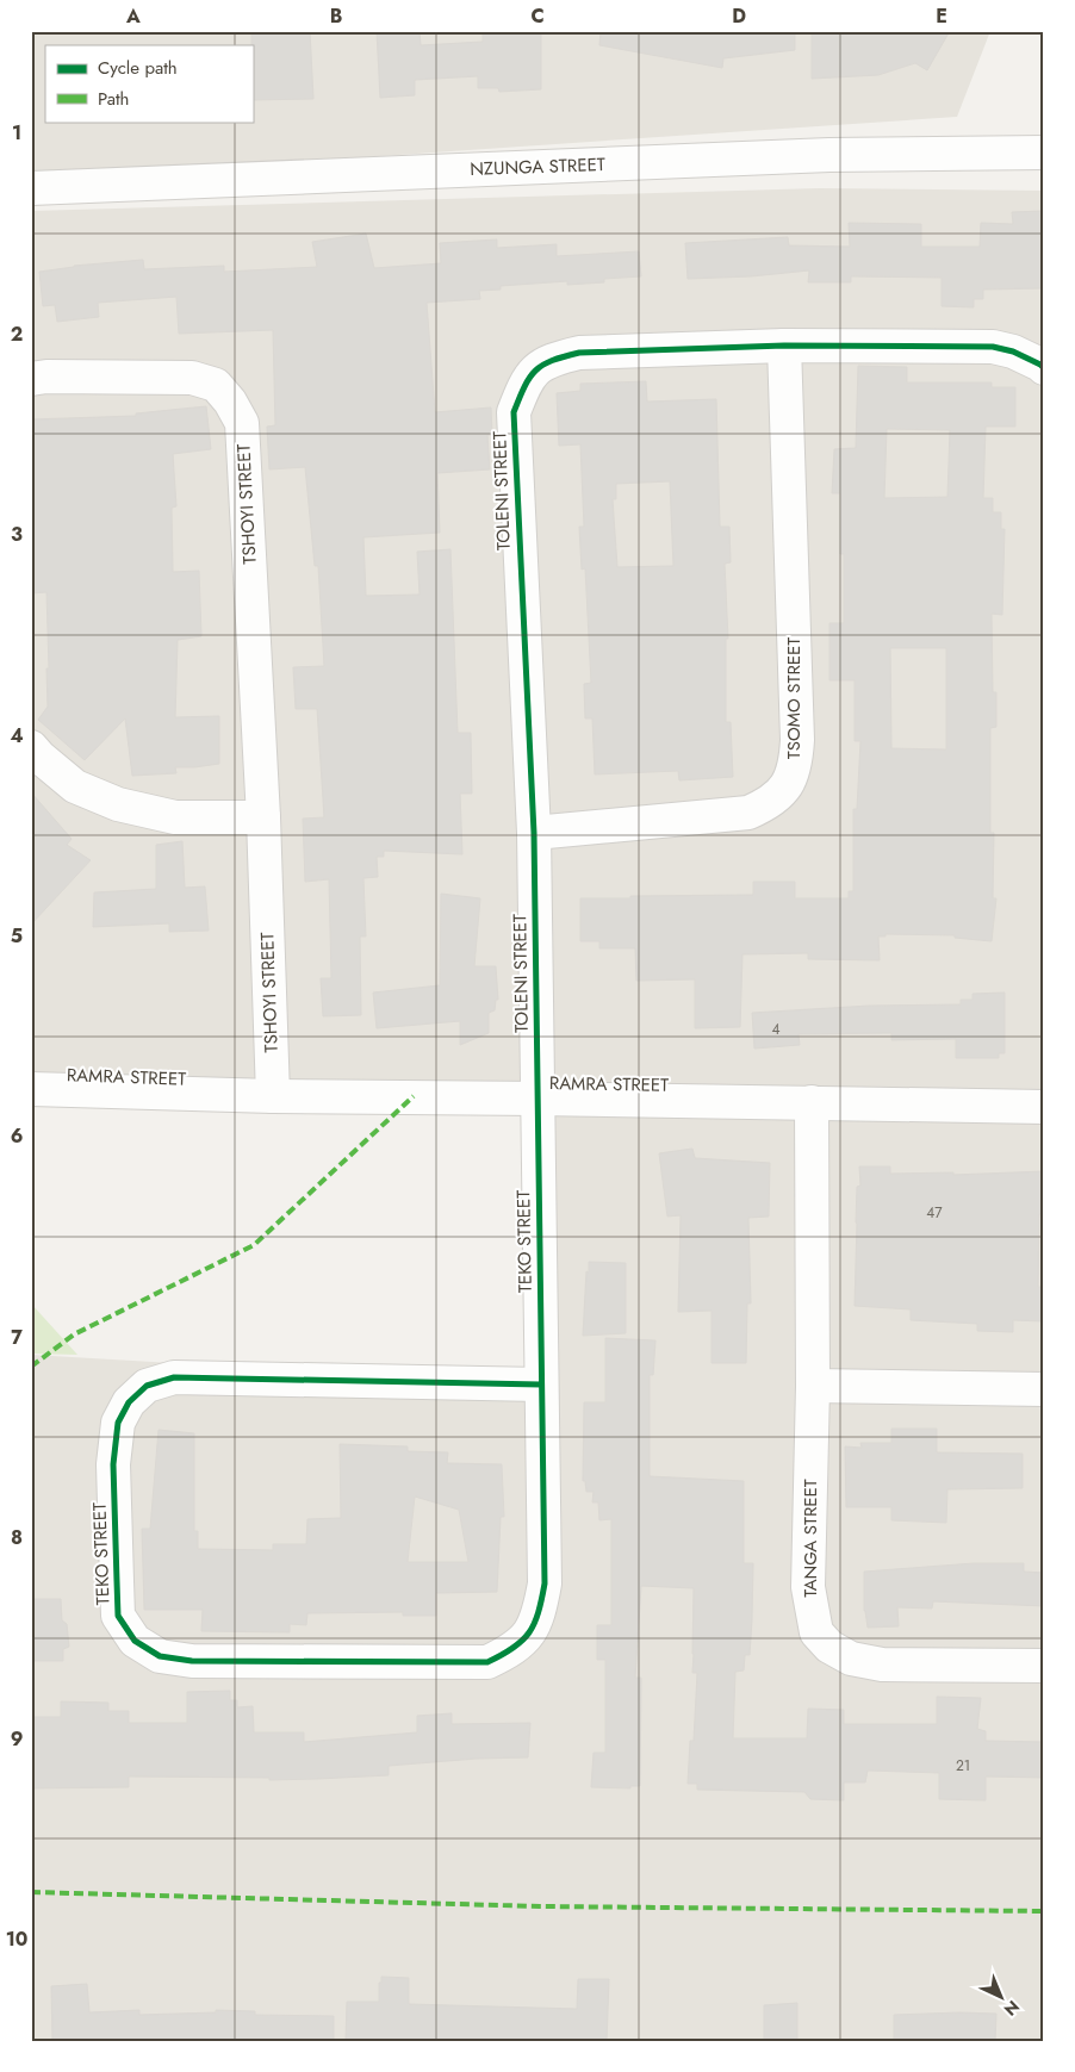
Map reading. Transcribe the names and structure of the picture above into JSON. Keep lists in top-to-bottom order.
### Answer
{
  "streets": {
    "street": [
      "NZUNGA STREET",
      "TOLENI STREET",
      "TSHOYI STREET",
      "TSOMO STREET",
      "RAMRA STREET",
      "TEKO STREET",
      "TANGA STREET"
    ]
  },
  "crossings": [
    ["TOLENI STREET", "TSOMO STREET"],
    ["TOLENI STREET", "RAMRA STREET"],
    ["TOLENI STREET", "TEKO STREET"],
    ["TSHOYI STREET", "RAMRA STREET"],
    ["RAMRA STREET", "TEKO STREET"],
    ["RAMRA STREET", "TANGA STREET"]
  ],
  "house_numbers": ["4", "47", "21"],
  "legend": ["Cycle path", "Path"],
  "north": "bottom right",
  "grid": {
    "columns": [
      "A",
      "B",
      "C",
      "D",
      "E"
    ],
    "rows": [
      "1",
      "2",
      "3",
      "4",
      "5",
      "6",
      "7",
      "8",
      "9",
      "10"
    ]
  }
}
